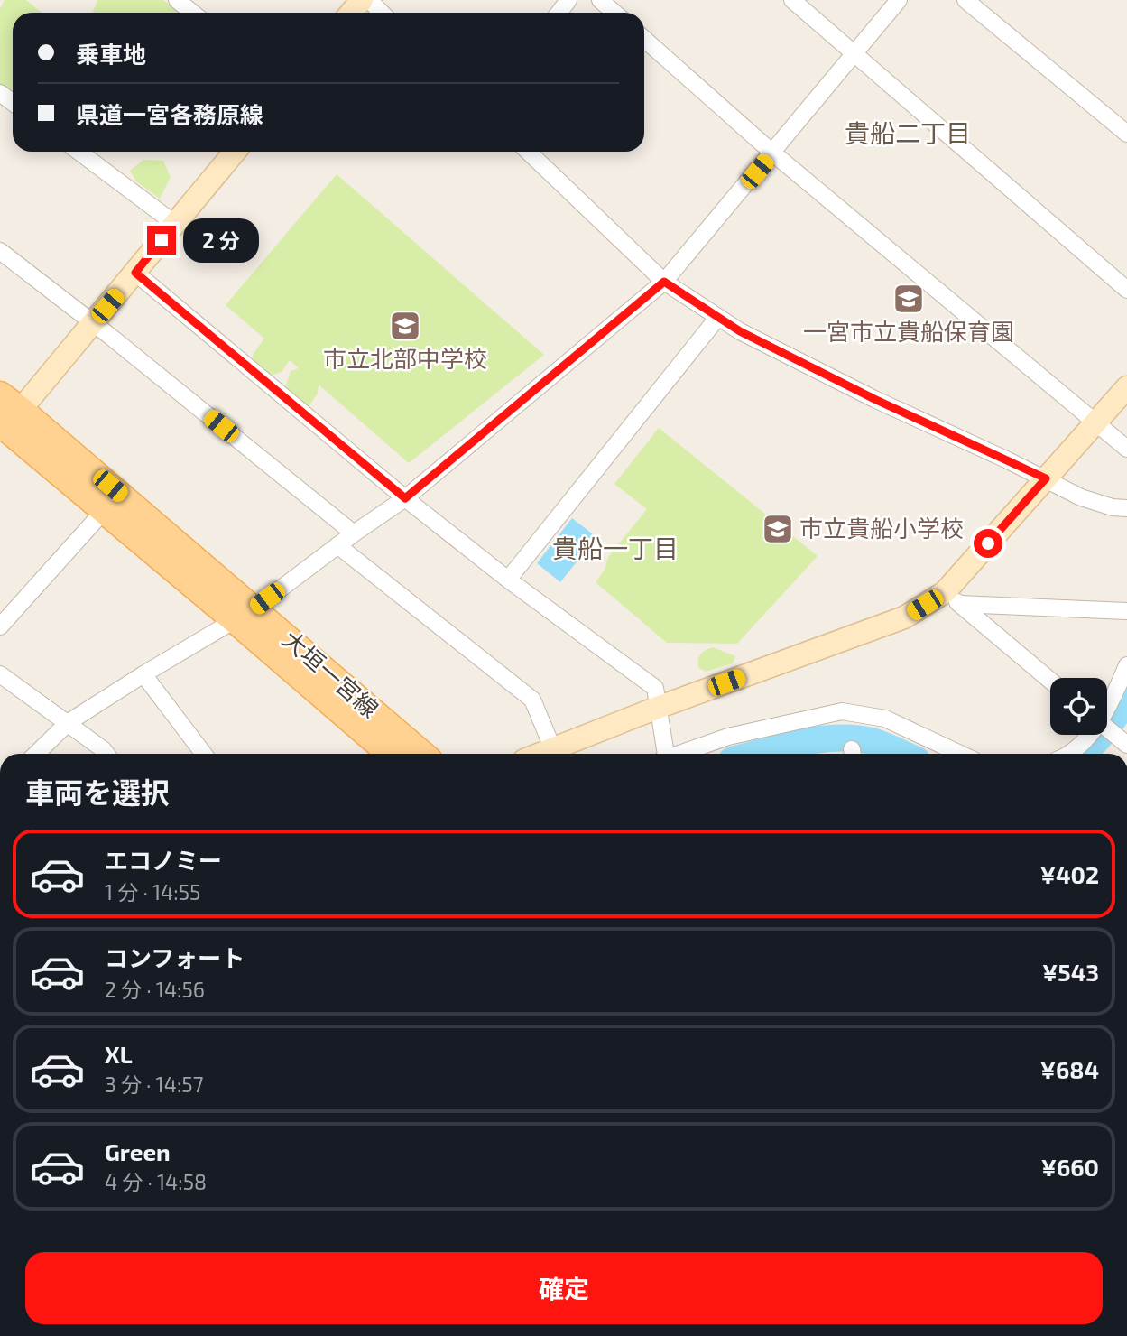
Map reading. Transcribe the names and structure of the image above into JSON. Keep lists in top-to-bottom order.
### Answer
{
  "streets": {
    "main road": ["大垣一宮線"]
  },
  "districts": ["貴船二丁目", "貴船一丁目"],
  "places": {
    "school or university": ["一宮市立貴船保育園", "市立北部中学校", "市立貴船小学校"]
  },
  "page": {
    "banner": ["乗車地", "県道一宮各務原線"],
    "bubble": "2 分",
    "heading": "車両を選択",
    "list": [
      {
        "name": "エコノミー",
        "note": "1 分 · 14:55",
        "value": "¥402"
      },
      {
        "name": "コンフォート",
        "note": "2 分 · 14:56",
        "value": "¥543"
      },
      {
        "name": "XL",
        "note": "3 分 · 14:57",
        "value": "¥684"
      },
      {
        "name": "Green",
        "note": "4 分 · 14:58",
        "value": "¥660"
      }
    ],
    "buttons": "確定"
  }
}
